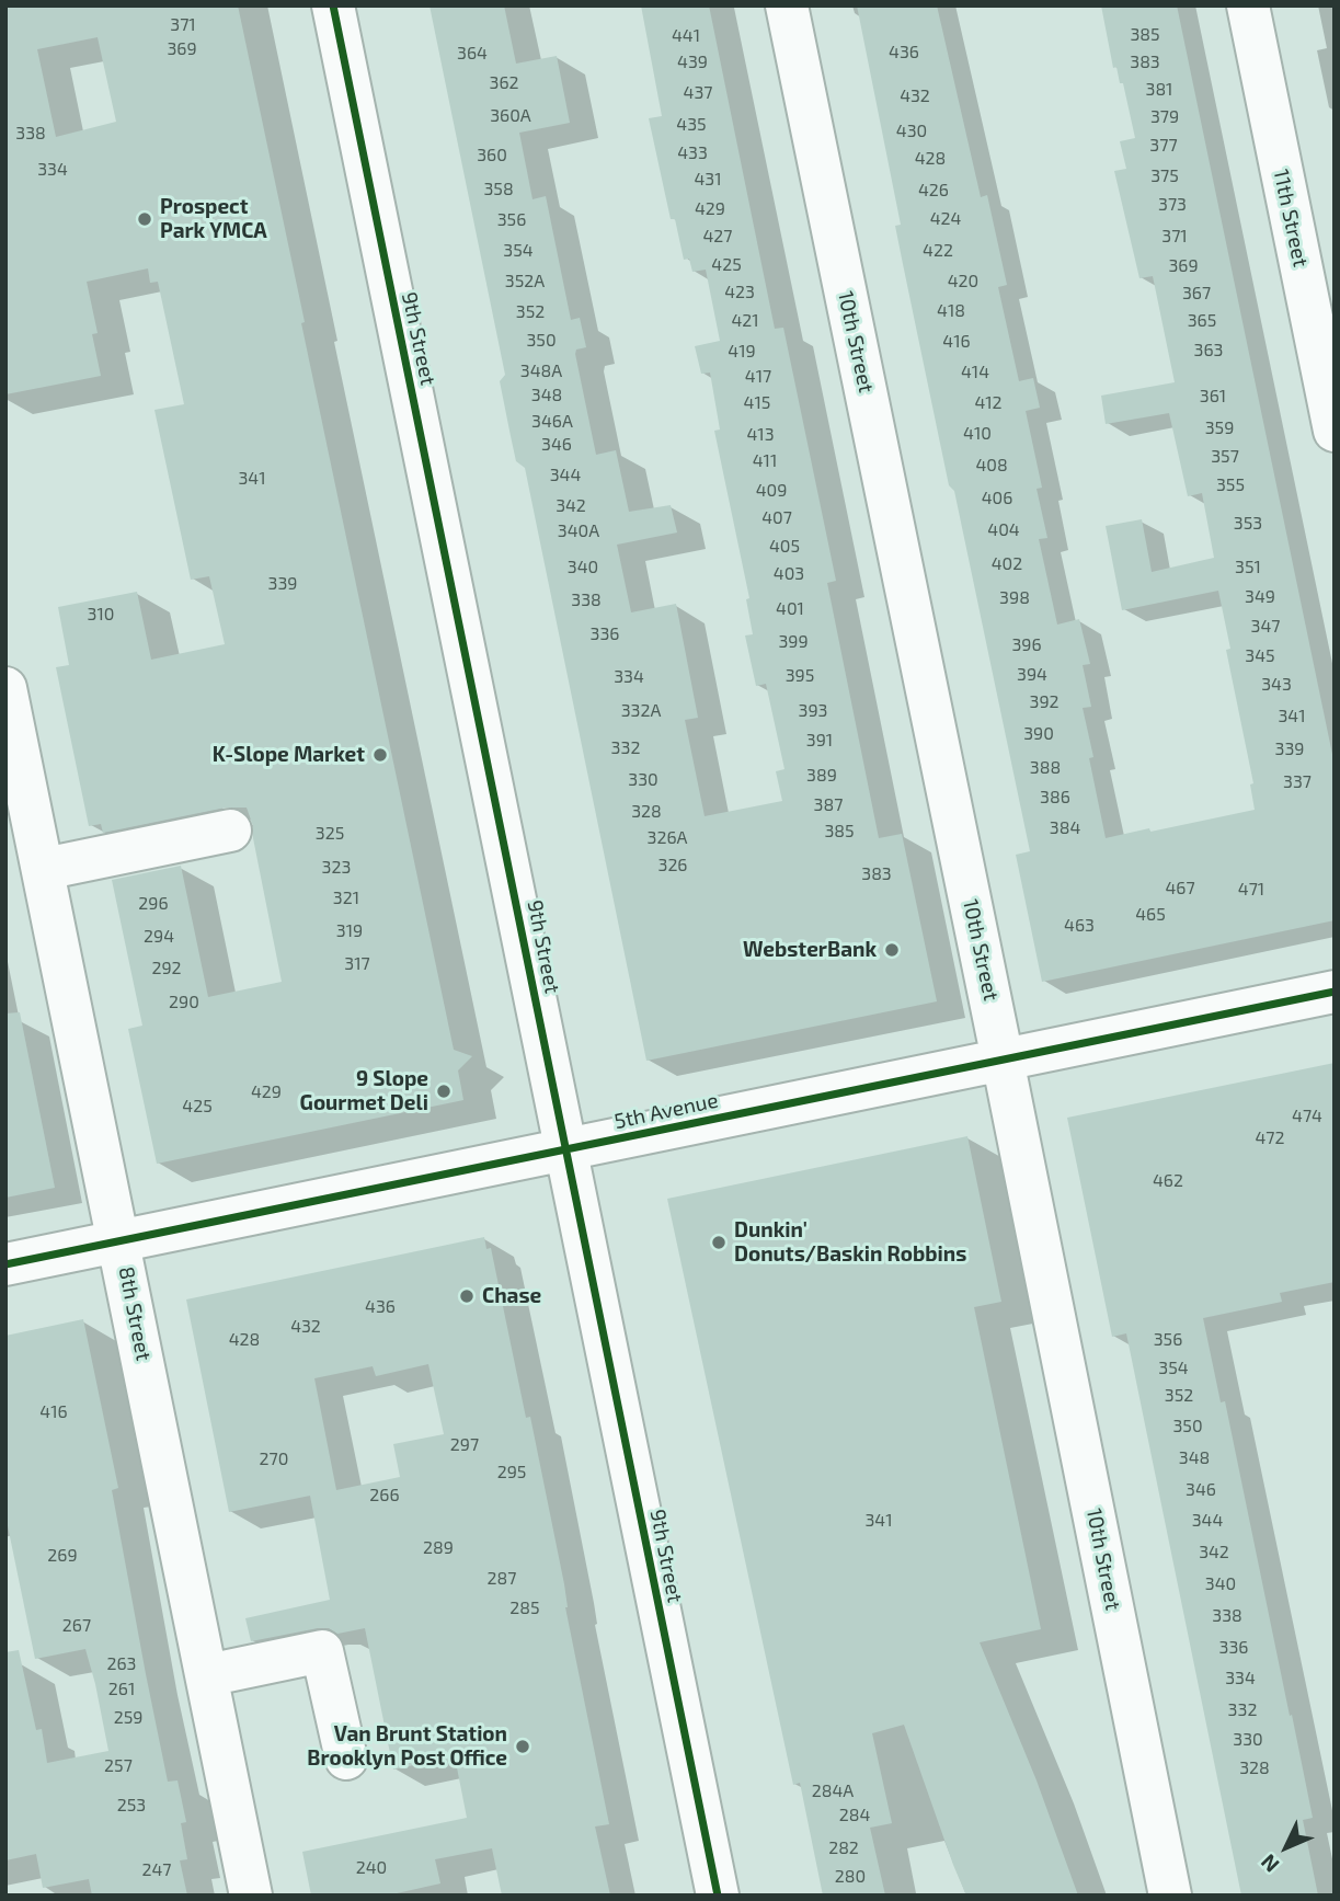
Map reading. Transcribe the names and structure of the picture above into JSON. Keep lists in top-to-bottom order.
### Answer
{
  "streets": {
    "street": [
      "11th Street",
      "9th Street",
      "10th Street",
      "5th Avenue",
      "8th Street"
    ]
  },
  "crossings": [
    ["9th Street", "5th Avenue"],
    ["10th Street", "5th Avenue"],
    ["5th Avenue", "8th Street"]
  ],
  "places": [
    "Prospect Park YMCA",
    "K-Slope Market",
    "WebsterBank",
    "9 Slope Gourmet Deli",
    "Dunkin' Donuts/Baskin Robbins",
    "Chase",
    "Van Brunt Station Brooklyn Post Office"
  ],
  "house_numbers": [
    "371",
    "385",
    "441",
    "369",
    "436",
    "364",
    "439",
    "383",
    "362",
    "381",
    "437",
    "432",
    "360A",
    "379",
    "435",
    "430",
    "338",
    "377",
    "433",
    "360",
    "428",
    "334",
    "375",
    "431",
    "358",
    "426",
    "373",
    "429",
    "424",
    "356",
    "427",
    "371",
    "354",
    "422",
    "425",
    "369",
    "352A",
    "420",
    "423",
    "367",
    "418",
    "352",
    "421",
    "365",
    "350",
    "416",
    "363",
    "419",
    "348A",
    "414",
    "417",
    "348",
    "361",
    "415",
    "412",
    "346A",
    "359",
    "410",
    "413",
    "346",
    "357",
    "411",
    "408",
    "344",
    "341",
    "355",
    "409",
    "406",
    "342",
    "407",
    "353",
    "404",
    "340A",
    "405",
    "402",
    "340",
    "351",
    "403",
    "339",
    "349",
    "398",
    "338",
    "401",
    "310",
    "347",
    "336",
    "399",
    "396",
    "345",
    "394",
    "395",
    "334",
    "343",
    "392",
    "332A",
    "393",
    "341",
    "390",
    "391",
    "332",
    "339",
    "388",
    "389",
    "330",
    "337",
    "386",
    "387",
    "328",
    "384",
    "385",
    "325",
    "326A",
    "326",
    "323",
    "383",
    "467",
    "471",
    "321",
    "296",
    "465",
    "463",
    "319",
    "294",
    "317",
    "292",
    "290",
    "429",
    "425",
    "474",
    "472",
    "462",
    "436",
    "432",
    "428",
    "356",
    "354",
    "352",
    "416",
    "350",
    "297",
    "348",
    "270",
    "295",
    "346",
    "266",
    "341",
    "344",
    "289",
    "342",
    "269",
    "287",
    "340",
    "285",
    "338",
    "267",
    "336",
    "263",
    "334",
    "261",
    "332",
    "259",
    "330",
    "257",
    "328",
    "284A",
    "253",
    "284",
    "282",
    "240",
    "247",
    "280"
  ],
  "north": "bottom left"
}
